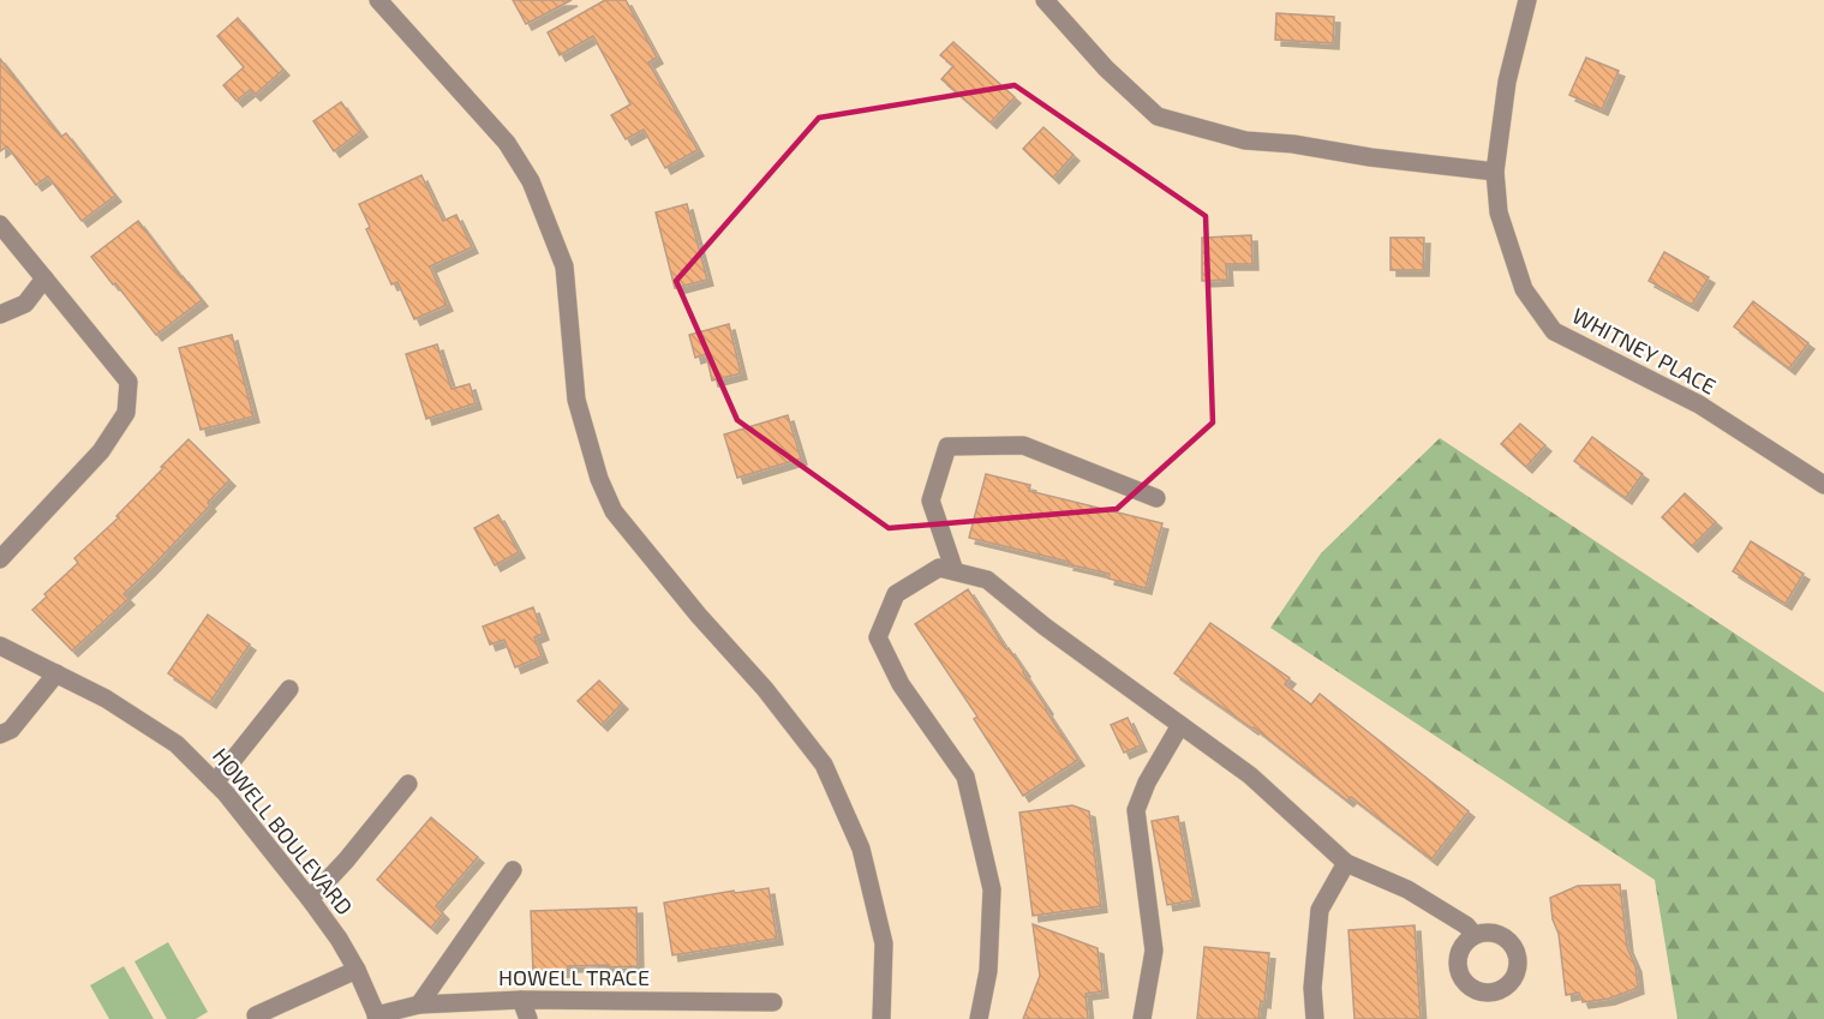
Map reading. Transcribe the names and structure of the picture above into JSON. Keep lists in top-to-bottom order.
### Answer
{
  "streets": {
    "street": ["WHITNEY PLACE", "HOWELL BOULEVARD", "HOWELL TRACE"]
  },
  "crossings": [
    ["HOWELL BOULEVARD", "HOWELL TRACE"]
  ]
}
